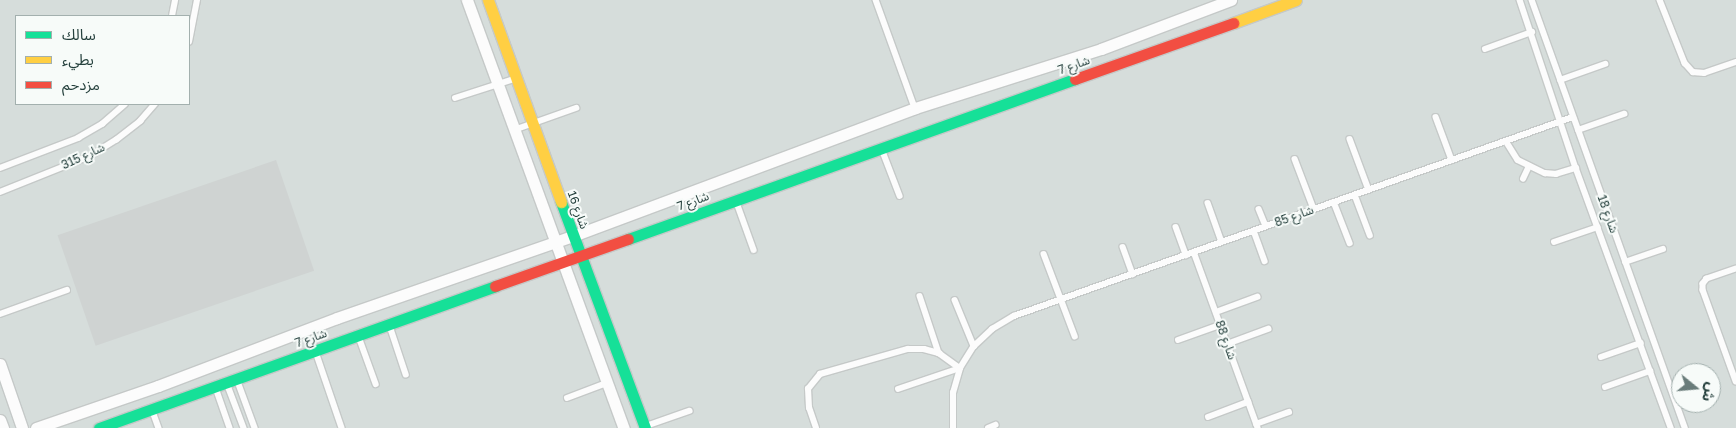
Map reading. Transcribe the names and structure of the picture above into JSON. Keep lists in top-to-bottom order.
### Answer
{
  "streets": {
    "street": ["شارع 7", "شارع 16"],
    "lane": [
      "شارع 315",
      "شارع 18",
      "شارع 85",
      "شارع 88"
    ]
  },
  "crossings": [
    ["شارع 7", "شارع 16"],
    ["شارع 18", "شارع 85"],
    ["شارع 85", "شارع 88"]
  ],
  "legend": ["سالك", "بطيء", "مزدحم"],
  "north": "right"
}
